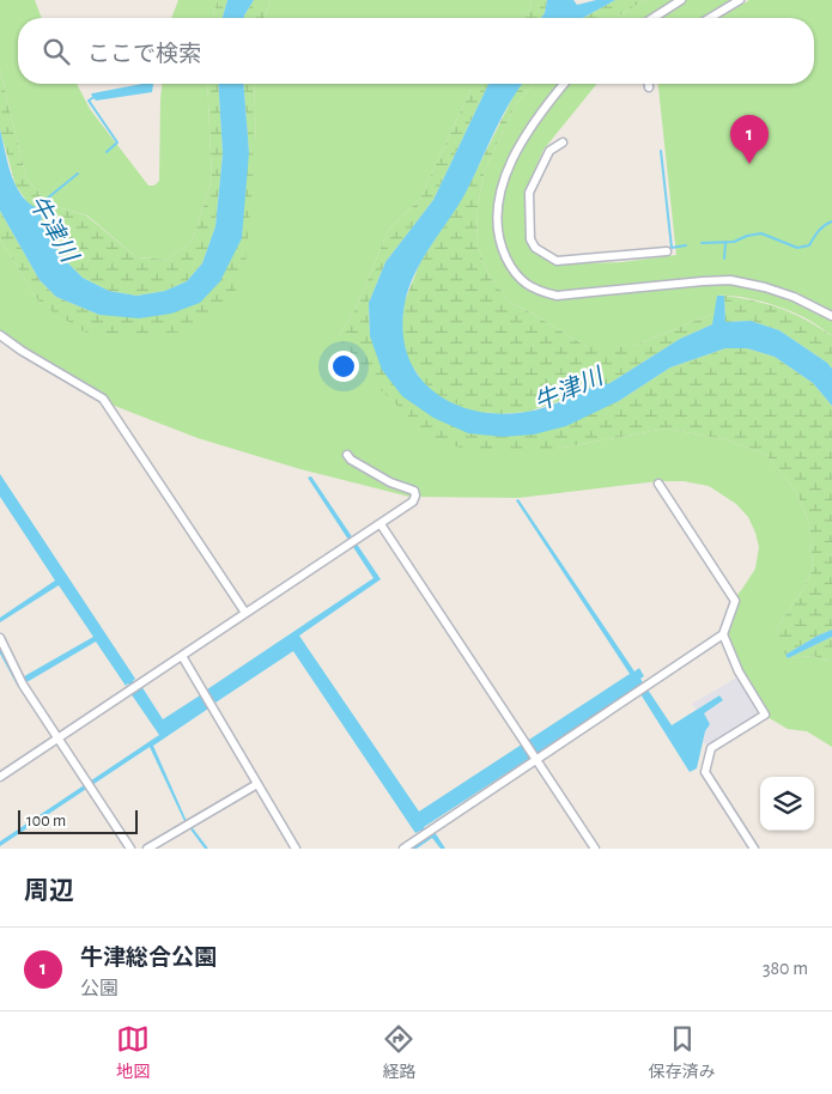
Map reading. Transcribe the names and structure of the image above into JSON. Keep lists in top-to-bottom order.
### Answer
{
  "water": ["牛津川"],
  "scale_bar": "100 m",
  "page": {
    "search": "ここで検索",
    "pins": "1",
    "scale": "100 m",
    "heading": "周辺",
    "list": [
      {
        "mark": "1",
        "name": "牛津総合公園",
        "note": "公園",
        "value": "380 m"
      }
    ],
    "nav": ["地図", "経路", "保存済み"]
  }
}
